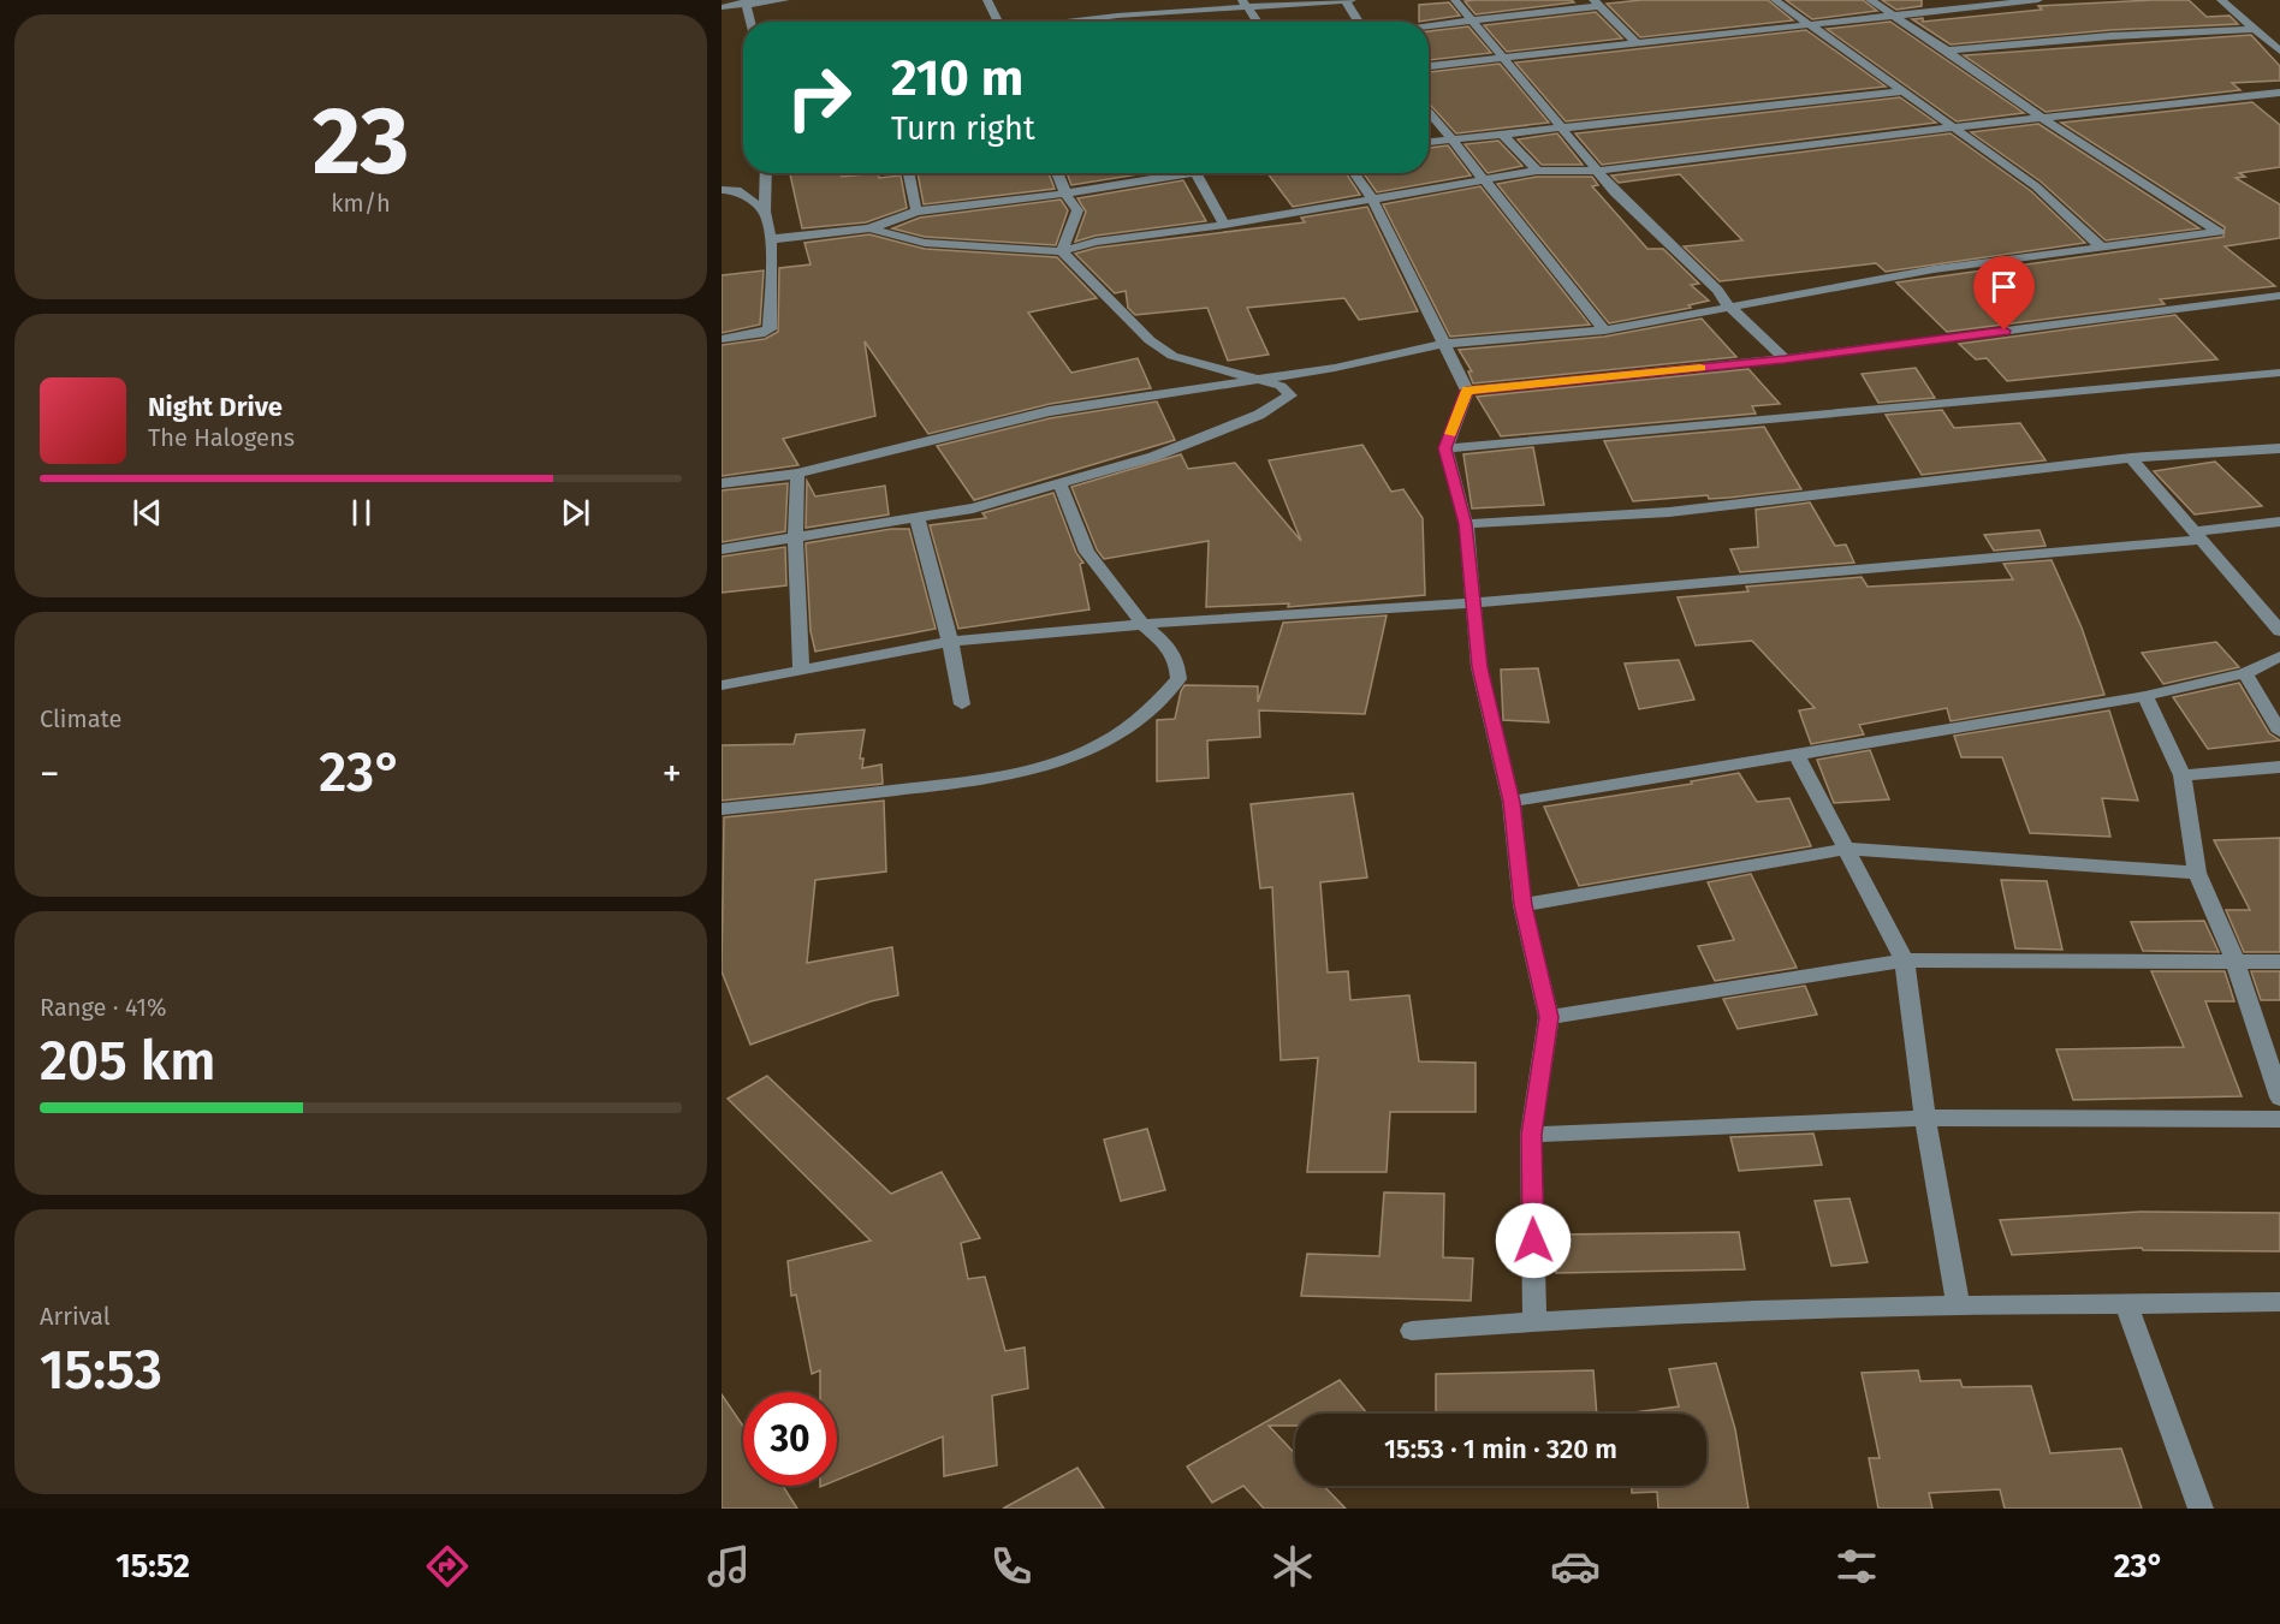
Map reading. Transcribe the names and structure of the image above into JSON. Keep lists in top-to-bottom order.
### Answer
{
  "page": {
    "tile": [
      ["23", "km/h"],
      "Climate",
      ["Range · 41%", "205 km"],
      ["Arrival", "15:53"]
    ],
    "turn": ["210 m", "Turn right"],
    "song": ["Night Drive", "The Halogens"],
    "heat": ["−", "23°", "+"],
    "limit": "30",
    "trip": "15:53 · 1 min · 320 m",
    "tabs": ["15:52", "23°"]
  }
}
